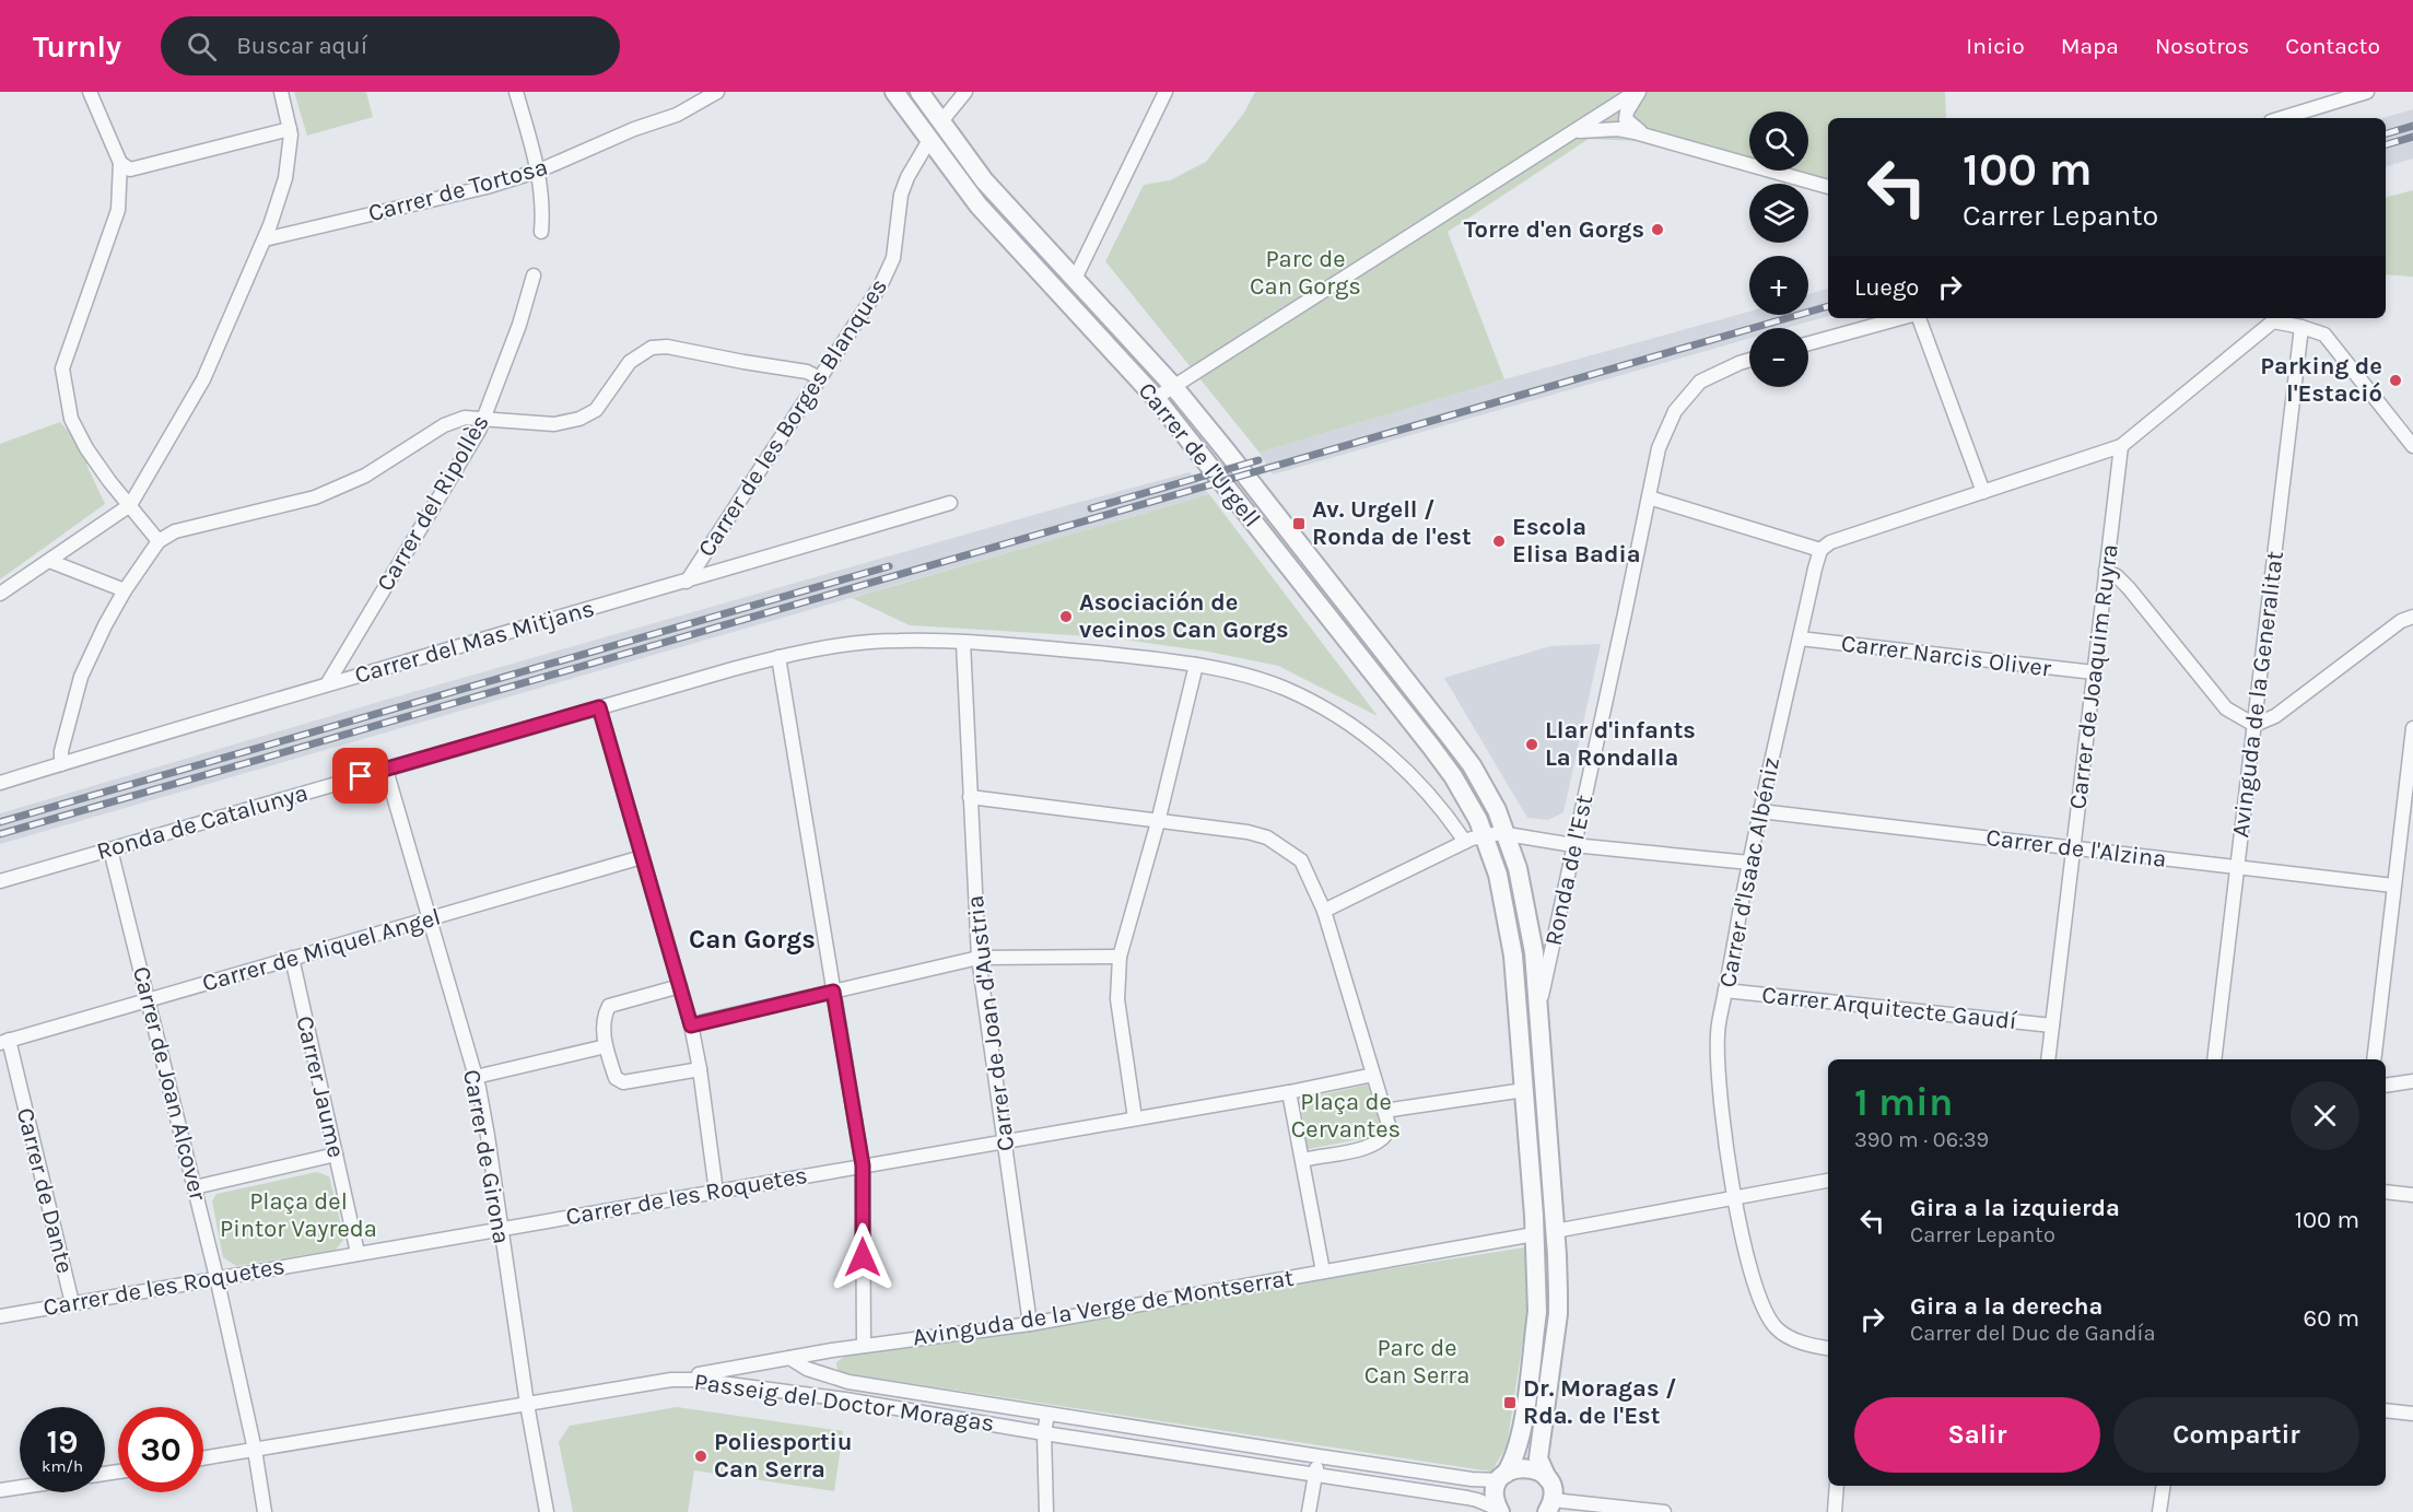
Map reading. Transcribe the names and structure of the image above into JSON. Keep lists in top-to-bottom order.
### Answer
{
  "streets": {
    "street": [
      "Carrer de Tortosa",
      "Carrer de les Borges Blanques",
      "Carrer de l'Urgell",
      "Carrer del Ripollès",
      "Carrer del Mas Mitjans",
      "Carrer Narcis Oliver",
      "Carrer de Joaquim Ruyra",
      "Avinguda de la Generalitat",
      "Ronda de Catalunya",
      "Carrer de l'Alzina",
      "Ronda de l'Est",
      "Carrer d'Isaac Albéniz",
      "Carrer de Miquel Angel",
      "Carrer Arquitecte Gaudí",
      "Carrer de Joan d'Austria",
      "Carrer de Joan Alcover",
      "Carrer Jaume",
      "Carrer de Girona",
      "Carrer de Dante",
      "Carrer de les Roquetes",
      "Avinguda de la Verge de Montserrat",
      "Passeig del Doctor Moragas"
    ]
  },
  "crossings": [
    ["Carrer de les Borges Blanques", "Carrer de l'Urgell"],
    ["Carrer de les Borges Blanques", "Carrer del Mas Mitjans"],
    ["Carrer de l'Urgell", "Ronda de l'Est"],
    ["Carrer del Ripollès", "Carrer del Mas Mitjans"],
    ["Carrer Narcis Oliver", "Carrer de Joaquim Ruyra"],
    ["Carrer Narcis Oliver", "Carrer d'Isaac Albéniz"],
    ["Carrer de Joaquim Ruyra", "Carrer de l'Alzina"],
    ["Carrer de Joaquim Ruyra", "Carrer Arquitecte Gaudí"],
    ["Avinguda de la Generalitat", "Carrer de l'Alzina"],
    ["Ronda de Catalunya", "Carrer de Joan d'Austria"],
    ["Ronda de Catalunya", "Carrer de Joan Alcover"],
    ["Ronda de Catalunya", "Carrer de Girona"],
    ["Carrer de l'Alzina", "Carrer d'Isaac Albéniz"],
    ["Ronda de l'Est", "Avinguda de la Verge de Montserrat"],
    ["Ronda de l'Est", "Passeig del Doctor Moragas"],
    ["Carrer d'Isaac Albéniz", "Carrer Arquitecte Gaudí"],
    ["Carrer de Miquel Angel", "Carrer de Joan Alcover"],
    ["Carrer de Miquel Angel", "Carrer Jaume"],
    ["Carrer de Miquel Angel", "Carrer de Girona"],
    ["Carrer de Miquel Angel", "Carrer de Dante"],
    ["Carrer de Joan d'Austria", "Carrer de les Roquetes"],
    ["Carrer de Joan d'Austria", "Avinguda de la Verge de Montserrat"],
    ["Carrer de Joan Alcover", "Carrer de les Roquetes"],
    ["Carrer de Joan Alcover", "Passeig del Doctor Moragas"],
    ["Carrer Jaume", "Carrer de les Roquetes"],
    ["Carrer de Girona", "Carrer de les Roquetes"],
    ["Carrer de Girona", "Passeig del Doctor Moragas"],
    ["Carrer de Dante", "Carrer de les Roquetes"],
    ["Avinguda de la Verge de Montserrat", "Passeig del Doctor Moragas"]
  ],
  "districts": ["Can Gorgs"],
  "parks": [
    "Parc de Can Gorgs",
    "Plaça de Cervantes",
    "Plaça del Pintor Vayreda",
    "Parc de Can Serra"
  ],
  "places": {
    "other": [
      "Torre d'en Gorgs",
      "Parking de l'Estació",
      "Escola Elisa Badia",
      "Asociación de vecinos Can Gorgs",
      "Llar d'infants La Rondalla",
      "Poliesportiu Can Serra"
    ],
    "transit": ["Av. Urgell / Ronda de l'est", "Dr. Moragas / Rda. de l'Est"]
  },
  "page": {
    "header": "Turnly",
    "search": "Buscar aquí",
    "nav": [
      "Inicio",
      "Mapa",
      "Nosotros",
      "Contacto"
    ],
    "map_buttons": ["+", "−"],
    "turn": ["100 m", "Carrer Lepanto"],
    "then": "Luego",
    "heading": ["1 min", "390 m · 06:39"],
    "list": [
      {
        "name": "Gira a la izquierda",
        "note": "Carrer Lepanto",
        "value": "100 m"
      },
      {
        "name": "Gira a la derecha",
        "note": "Carrer del Duc de Gandía",
        "value": "60 m"
      }
    ],
    "buttons": ["Salir", "Compartir"],
    "speed": "19 km/h",
    "limit": "30"
  }
}
